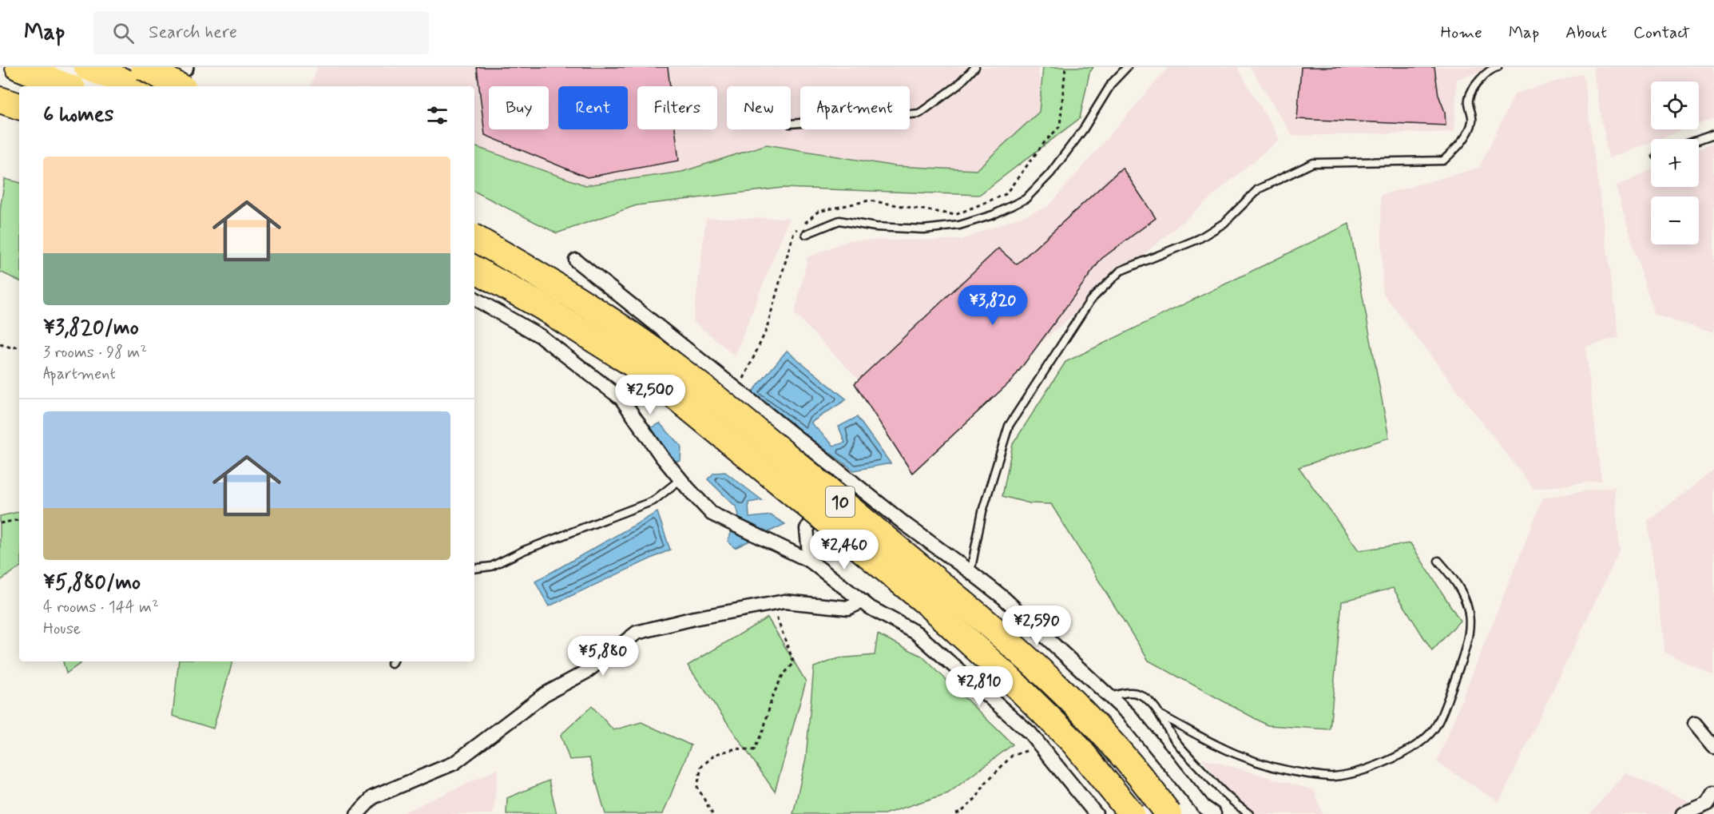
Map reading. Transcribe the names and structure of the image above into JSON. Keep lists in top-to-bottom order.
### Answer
{
  "streets": {
    "highway": ["10"]
  },
  "page": {
    "header": "Map",
    "search": "Search here",
    "nav": [
      "Home",
      "Map",
      "About",
      "Contact"
    ],
    "map_buttons": ["+", "−"],
    "chip": [
      "Buy",
      "Rent",
      "Filters",
      "New",
      "Apartment"
    ],
    "heading": "6 homes",
    "list": [
      {
        "name": "¥3,820/mo",
        "note": "3 rooms · 98 m² · Apartment"
      },
      {
        "name": "¥5,880/mo",
        "note": "4 rooms · 144 m² · House"
      }
    ],
    "price": [
      "¥3,820",
      "¥2,500",
      "¥2,460",
      "¥2,590",
      "¥5,880",
      "¥2,810"
    ]
  }
}
